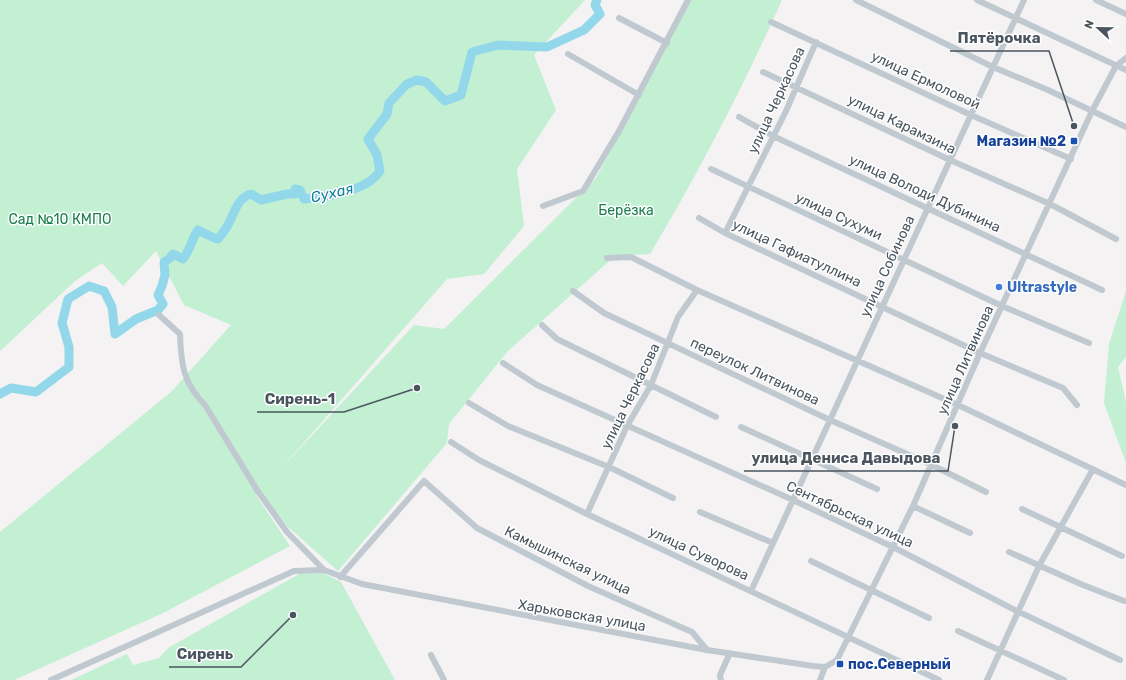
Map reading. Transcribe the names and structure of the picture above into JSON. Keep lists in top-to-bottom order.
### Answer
{
  "streets": {
    "street": [
      "улица Ермоловой",
      "улица Черкасова",
      "улица Карамзина",
      "улица Володи Дубинина",
      "улица Сухуми",
      "улица Гафиатуллина",
      "улица Собинова",
      "улица Литвинова",
      "переулок Литвинова",
      "Сентябрьская улица",
      "улица Суворова",
      "Камышинская улица",
      "Харьковская улица"
    ]
  },
  "crossings": [
    ["улица Ермоловой", "улица Черкасова"],
    ["улица Ермоловой", "улица Собинова"],
    ["улица Ермоловой", "улица Литвинова"],
    ["улица Черкасова", "улица Карамзина"],
    ["улица Черкасова", "улица Володи Дубинина"],
    ["улица Черкасова", "улица Сухуми"],
    ["улица Черкасова", "улица Гафиатуллина"],
    ["улица Черкасова", "переулок Литвинова"],
    ["улица Черкасова", "Сентябрьская улица"],
    ["улица Черкасова", "улица Суворова"],
    ["улица Карамзина", "улица Собинова"],
    ["улица Карамзина", "улица Литвинова"],
    ["улица Володи Дубинина", "улица Собинова"],
    ["улица Володи Дубинина", "улица Литвинова"],
    ["улица Сухуми", "улица Собинова"],
    ["улица Сухуми", "улица Литвинова"],
    ["улица Гафиатуллина", "улица Собинова"],
    ["улица Гафиатуллина", "улица Литвинова"],
    ["улица Собинова", "переулок Литвинова"],
    ["улица Собинова", "Сентябрьская улица"],
    ["улица Собинова", "улица Суворова"],
    ["улица Литвинова", "переулок Литвинова"],
    ["улица Литвинова", "Сентябрьская улица"],
    ["улица Литвинова", "улица Суворова"],
    ["улица Литвинова", "Харьковская улица"],
    ["Камышинская улица", "Харьковская улица"]
  ],
  "water": ["Сухая"],
  "parks": ["Берёзка", "Сад №10 КМПО"],
  "places": {
    "other": [
      "Пятёрочка",
      "Ultrastyle",
      "Сирень-1",
      "улица Дениса Давыдова",
      "Сирень"
    ],
    "transit": ["Магазин №2", "пос.Северный"]
  },
  "north": "left"
}
